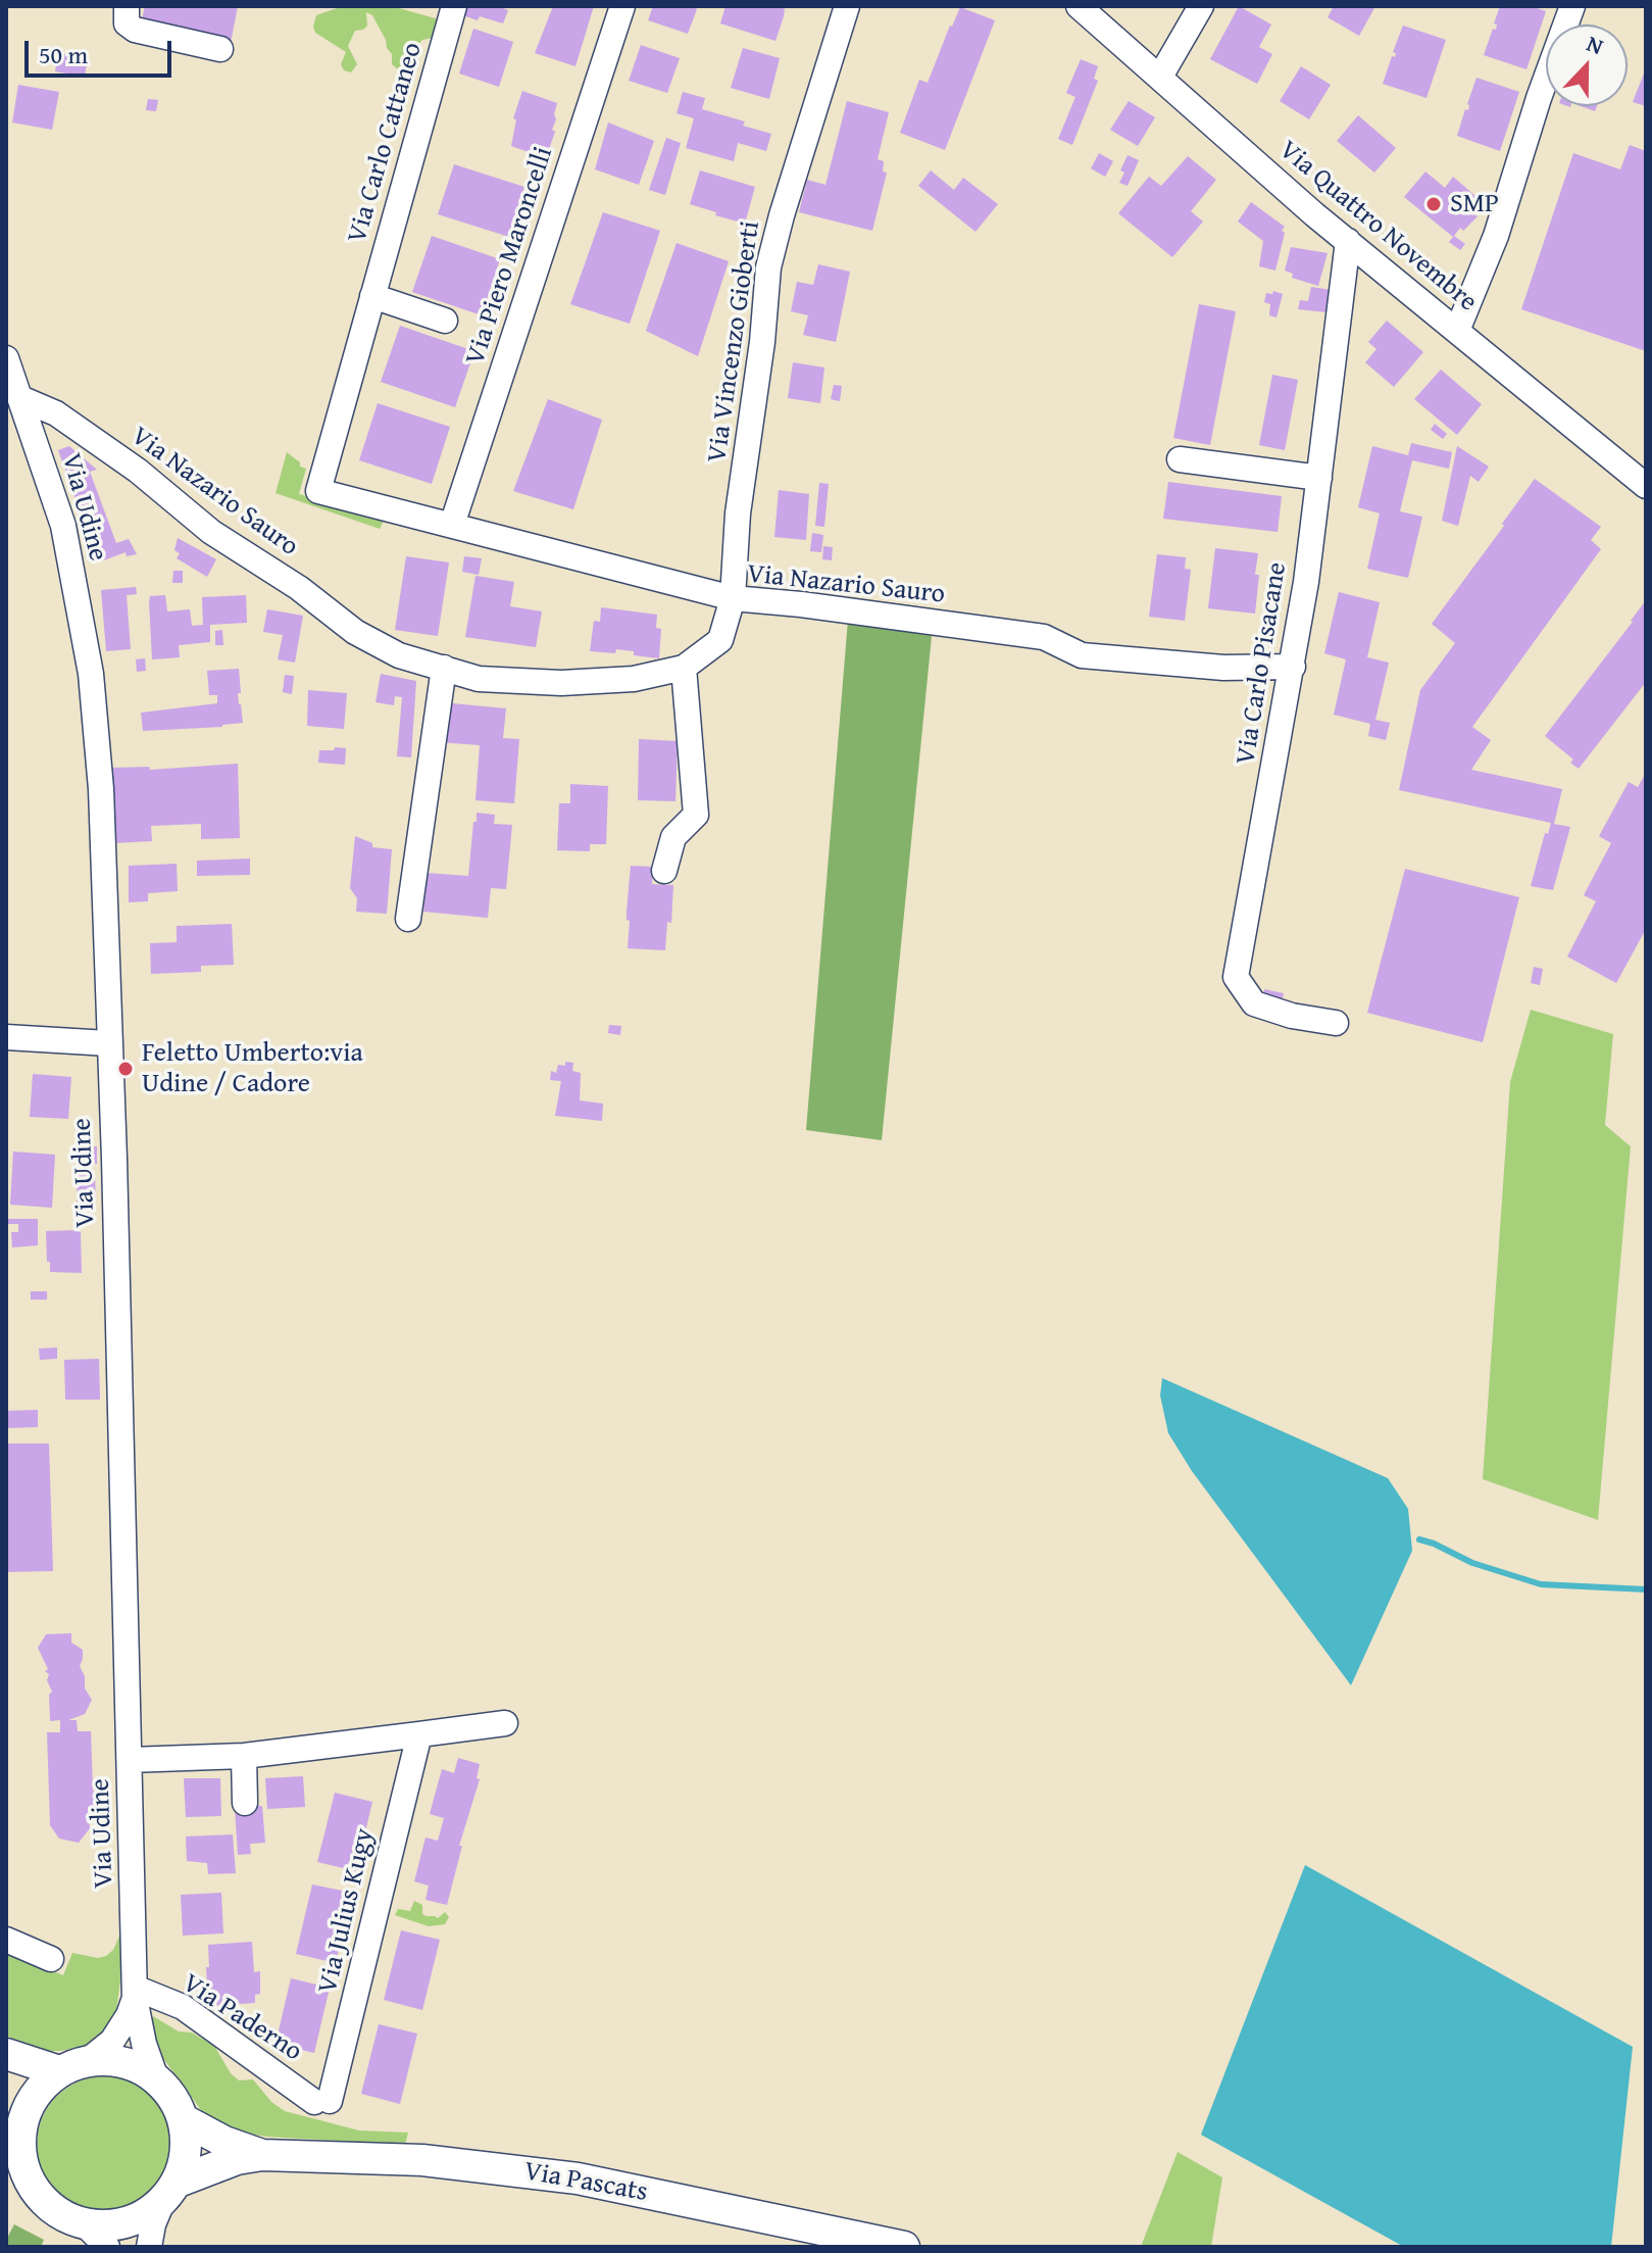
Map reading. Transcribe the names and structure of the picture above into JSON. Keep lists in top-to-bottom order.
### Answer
{
  "streets": {
    "main road": ["Via Pascats"],
    "street": [
      "Via Carlo Cattaneo",
      "Via Quattro Novembre",
      "Via Piero Maroncelli",
      "Via Vincenzo Gioberti",
      "Via Nazario Sauro",
      "Via Udine",
      "Via Carlo Pisacane",
      "Via Julius Kugy",
      "Via Paderno"
    ]
  },
  "crossings": [
    ["Via Carlo Cattaneo", "Via Piero Maroncelli"],
    ["Via Quattro Novembre", "Via Carlo Pisacane"],
    ["Via Vincenzo Gioberti", "Via Nazario Sauro"],
    ["Via Nazario Sauro", "Via Udine"],
    ["Via Nazario Sauro", "Via Carlo Pisacane"],
    ["Via Udine", "Via Paderno"],
    ["Via Udine", "Via Pascats"],
    ["Via Julius Kugy", "Via Paderno"]
  ],
  "places": ["SMP", "Feletto Umberto:via Udine / Cadore"],
  "scale_bar": "50 m",
  "north": "top"
}
